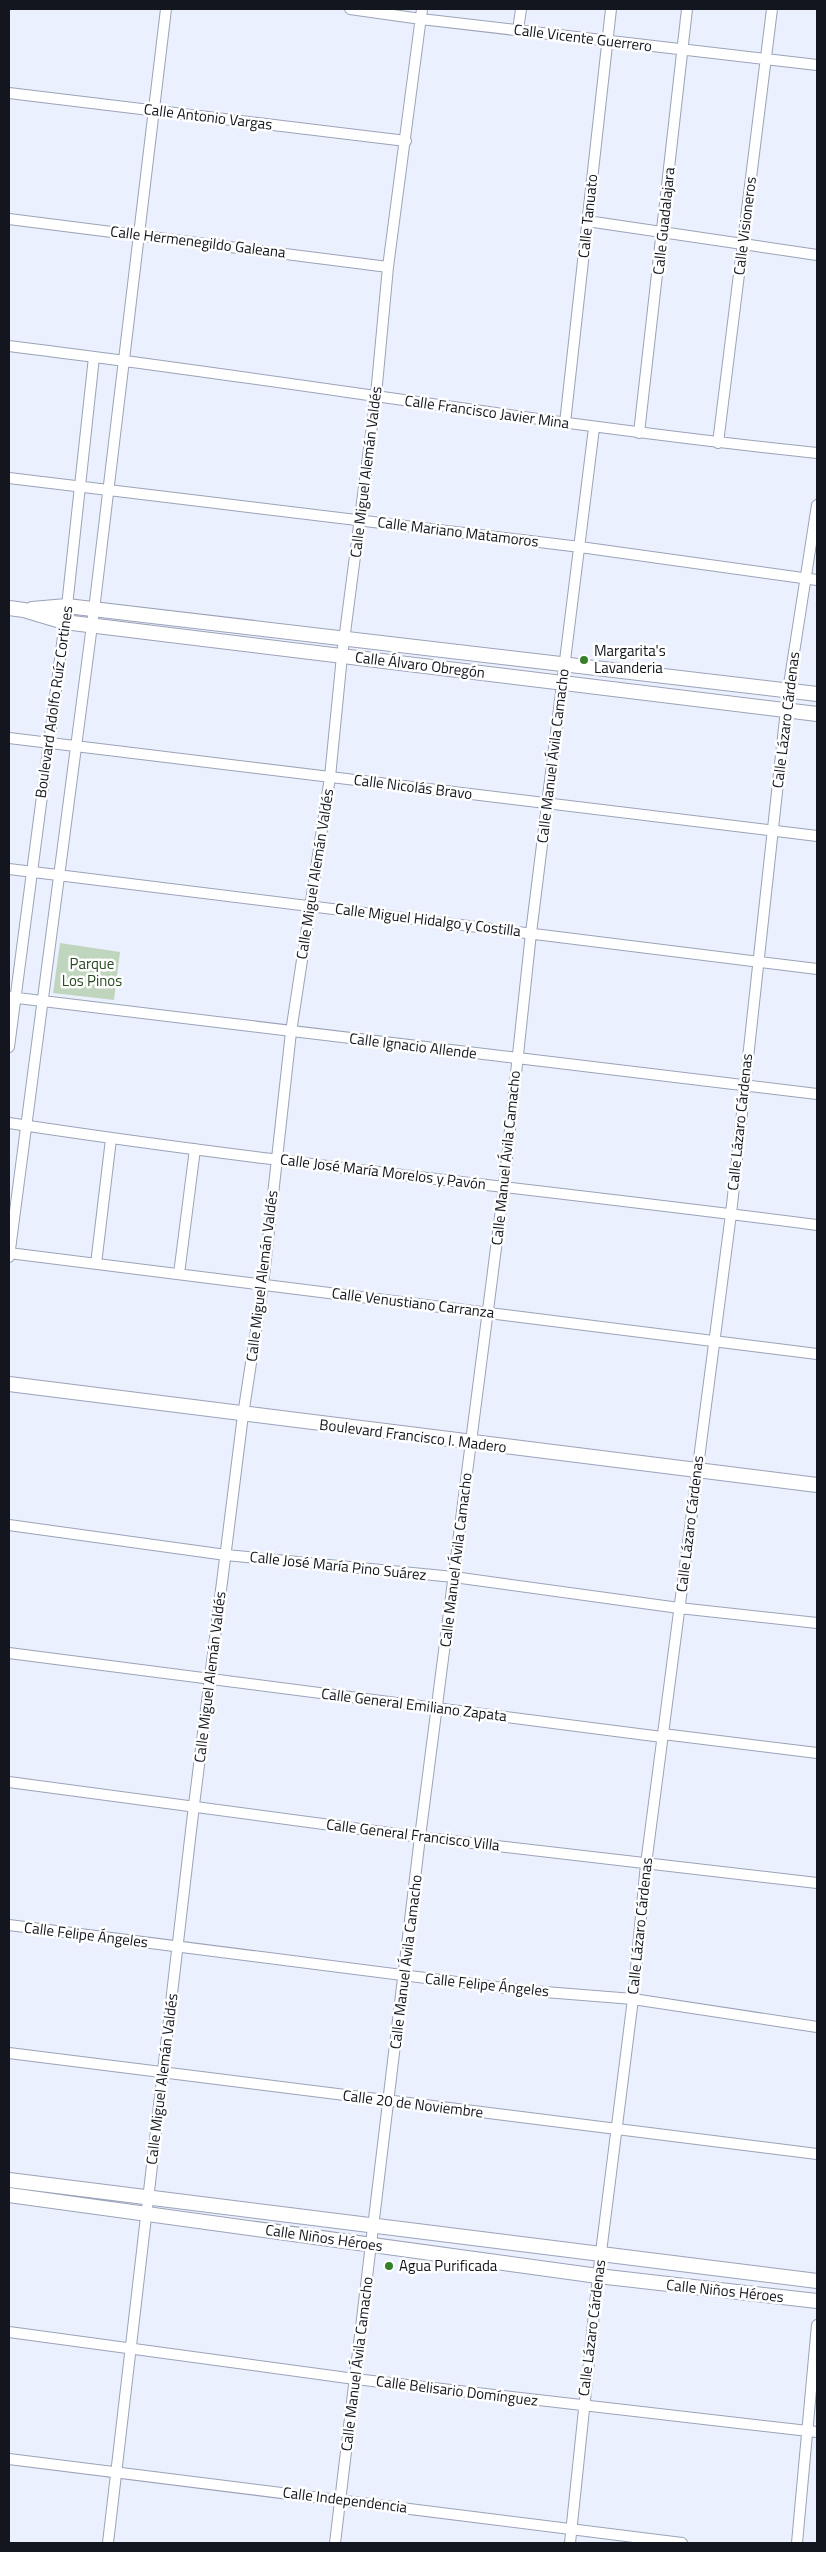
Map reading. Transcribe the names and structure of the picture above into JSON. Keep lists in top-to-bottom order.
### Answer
{
  "streets": {
    "street": [
      "Calle Vicente Guerrero",
      "Calle Antonio Vargas",
      "Calle Tanuato",
      "Calle Guadalajara",
      "Calle Visioneros",
      "Calle Hermenegildo Galeana",
      "Calle Francisco Javier Mina",
      "Calle Miguel Alemán Valdés",
      "Calle Mariano Matamoros",
      "Calle Álvaro Obregón",
      "Boulevard Adolfo Ruíz Cortines",
      "Calle Lázaro Cárdenas",
      "Calle Manuel Ávila Camacho",
      "Calle Nicolás Bravo",
      "Calle Miguel Hidalgo y Costilla",
      "Calle Ignacio Allende",
      "Calle José María Morelos y Pavón",
      "Calle Venustiano Carranza",
      "Boulevard Francisco I. Madero",
      "Calle José María Pino Suárez",
      "Calle General Emiliano Zapata",
      "Calle General Francisco Villa",
      "Calle Felipe Ángeles",
      "Calle 20 de Noviembre",
      "Calle Niños Héroes",
      "Calle Belisario Domínguez",
      "Calle Independencia"
    ]
  },
  "crossings": [
    ["Calle Vicente Guerrero", "Calle Tanuato"],
    ["Calle Vicente Guerrero", "Calle Guadalajara"],
    ["Calle Vicente Guerrero", "Calle Visioneros"],
    ["Calle Vicente Guerrero", "Calle Miguel Alemán Valdés"],
    ["Calle Antonio Vargas", "Calle Miguel Alemán Valdés"],
    ["Calle Antonio Vargas", "Boulevard Adolfo Ruíz Cortines"],
    ["Calle Tanuato", "Calle Francisco Javier Mina"],
    ["Calle Guadalajara", "Calle Francisco Javier Mina"],
    ["Calle Visioneros", "Calle Francisco Javier Mina"],
    ["Calle Hermenegildo Galeana", "Calle Miguel Alemán Valdés"],
    ["Calle Hermenegildo Galeana", "Boulevard Adolfo Ruíz Cortines"],
    ["Calle Francisco Javier Mina", "Calle Miguel Alemán Valdés"],
    ["Calle Francisco Javier Mina", "Boulevard Adolfo Ruíz Cortines"],
    ["Calle Francisco Javier Mina", "Calle Manuel Ávila Camacho"],
    ["Calle Miguel Alemán Valdés", "Calle Mariano Matamoros"],
    ["Calle Miguel Alemán Valdés", "Calle Álvaro Obregón"],
    ["Calle Miguel Alemán Valdés", "Calle Nicolás Bravo"],
    ["Calle Miguel Alemán Valdés", "Calle Miguel Hidalgo y Costilla"],
    ["Calle Miguel Alemán Valdés", "Calle Ignacio Allende"],
    ["Calle Miguel Alemán Valdés", "Calle José María Morelos y Pavón"],
    ["Calle Miguel Alemán Valdés", "Calle Venustiano Carranza"],
    ["Calle Miguel Alemán Valdés", "Boulevard Francisco I. Madero"],
    ["Calle Miguel Alemán Valdés", "Calle José María Pino Suárez"],
    ["Calle Miguel Alemán Valdés", "Calle General Emiliano Zapata"],
    ["Calle Miguel Alemán Valdés", "Calle General Francisco Villa"],
    ["Calle Miguel Alemán Valdés", "Calle Felipe Ángeles"],
    ["Calle Miguel Alemán Valdés", "Calle 20 de Noviembre"],
    ["Calle Miguel Alemán Valdés", "Calle Niños Héroes"],
    ["Calle Miguel Alemán Valdés", "Calle Belisario Domínguez"],
    ["Calle Miguel Alemán Valdés", "Calle Independencia"],
    ["Calle Mariano Matamoros", "Boulevard Adolfo Ruíz Cortines"],
    ["Calle Mariano Matamoros", "Calle Lázaro Cárdenas"],
    ["Calle Mariano Matamoros", "Calle Manuel Ávila Camacho"],
    ["Calle Álvaro Obregón", "Boulevard Adolfo Ruíz Cortines"],
    ["Calle Álvaro Obregón", "Calle Lázaro Cárdenas"],
    ["Calle Álvaro Obregón", "Calle Manuel Ávila Camacho"],
    ["Boulevard Adolfo Ruíz Cortines", "Calle Nicolás Bravo"],
    ["Boulevard Adolfo Ruíz Cortines", "Calle Miguel Hidalgo y Costilla"],
    ["Boulevard Adolfo Ruíz Cortines", "Calle Ignacio Allende"],
    ["Boulevard Adolfo Ruíz Cortines", "Calle José María Morelos y Pavón"],
    ["Boulevard Adolfo Ruíz Cortines", "Calle Venustiano Carranza"],
    ["Calle Lázaro Cárdenas", "Calle Nicolás Bravo"],
    ["Calle Lázaro Cárdenas", "Calle Miguel Hidalgo y Costilla"],
    ["Calle Lázaro Cárdenas", "Calle Ignacio Allende"],
    ["Calle Lázaro Cárdenas", "Calle José María Morelos y Pavón"],
    ["Calle Lázaro Cárdenas", "Calle Venustiano Carranza"],
    ["Calle Lázaro Cárdenas", "Boulevard Francisco I. Madero"],
    ["Calle Lázaro Cárdenas", "Calle José María Pino Suárez"],
    ["Calle Lázaro Cárdenas", "Calle General Emiliano Zapata"],
    ["Calle Lázaro Cárdenas", "Calle General Francisco Villa"],
    ["Calle Lázaro Cárdenas", "Calle Felipe Ángeles"],
    ["Calle Lázaro Cárdenas", "Calle 20 de Noviembre"],
    ["Calle Lázaro Cárdenas", "Calle Niños Héroes"],
    ["Calle Lázaro Cárdenas", "Calle Belisario Domínguez"],
    ["Calle Lázaro Cárdenas", "Calle Independencia"],
    ["Calle Manuel Ávila Camacho", "Calle Nicolás Bravo"],
    ["Calle Manuel Ávila Camacho", "Calle Miguel Hidalgo y Costilla"],
    ["Calle Manuel Ávila Camacho", "Calle Ignacio Allende"],
    ["Calle Manuel Ávila Camacho", "Calle José María Morelos y Pavón"],
    ["Calle Manuel Ávila Camacho", "Calle Venustiano Carranza"],
    ["Calle Manuel Ávila Camacho", "Boulevard Francisco I. Madero"],
    ["Calle Manuel Ávila Camacho", "Calle José María Pino Suárez"],
    ["Calle Manuel Ávila Camacho", "Calle General Emiliano Zapata"],
    ["Calle Manuel Ávila Camacho", "Calle General Francisco Villa"],
    ["Calle Manuel Ávila Camacho", "Calle Felipe Ángeles"],
    ["Calle Manuel Ávila Camacho", "Calle 20 de Noviembre"],
    ["Calle Manuel Ávila Camacho", "Calle Niños Héroes"],
    ["Calle Manuel Ávila Camacho", "Calle Belisario Domínguez"],
    ["Calle Manuel Ávila Camacho", "Calle Independencia"]
  ],
  "parks": ["Parque Los Pinos"],
  "places": ["Margarita's Lavanderia", "Agua Purificada"]
}
